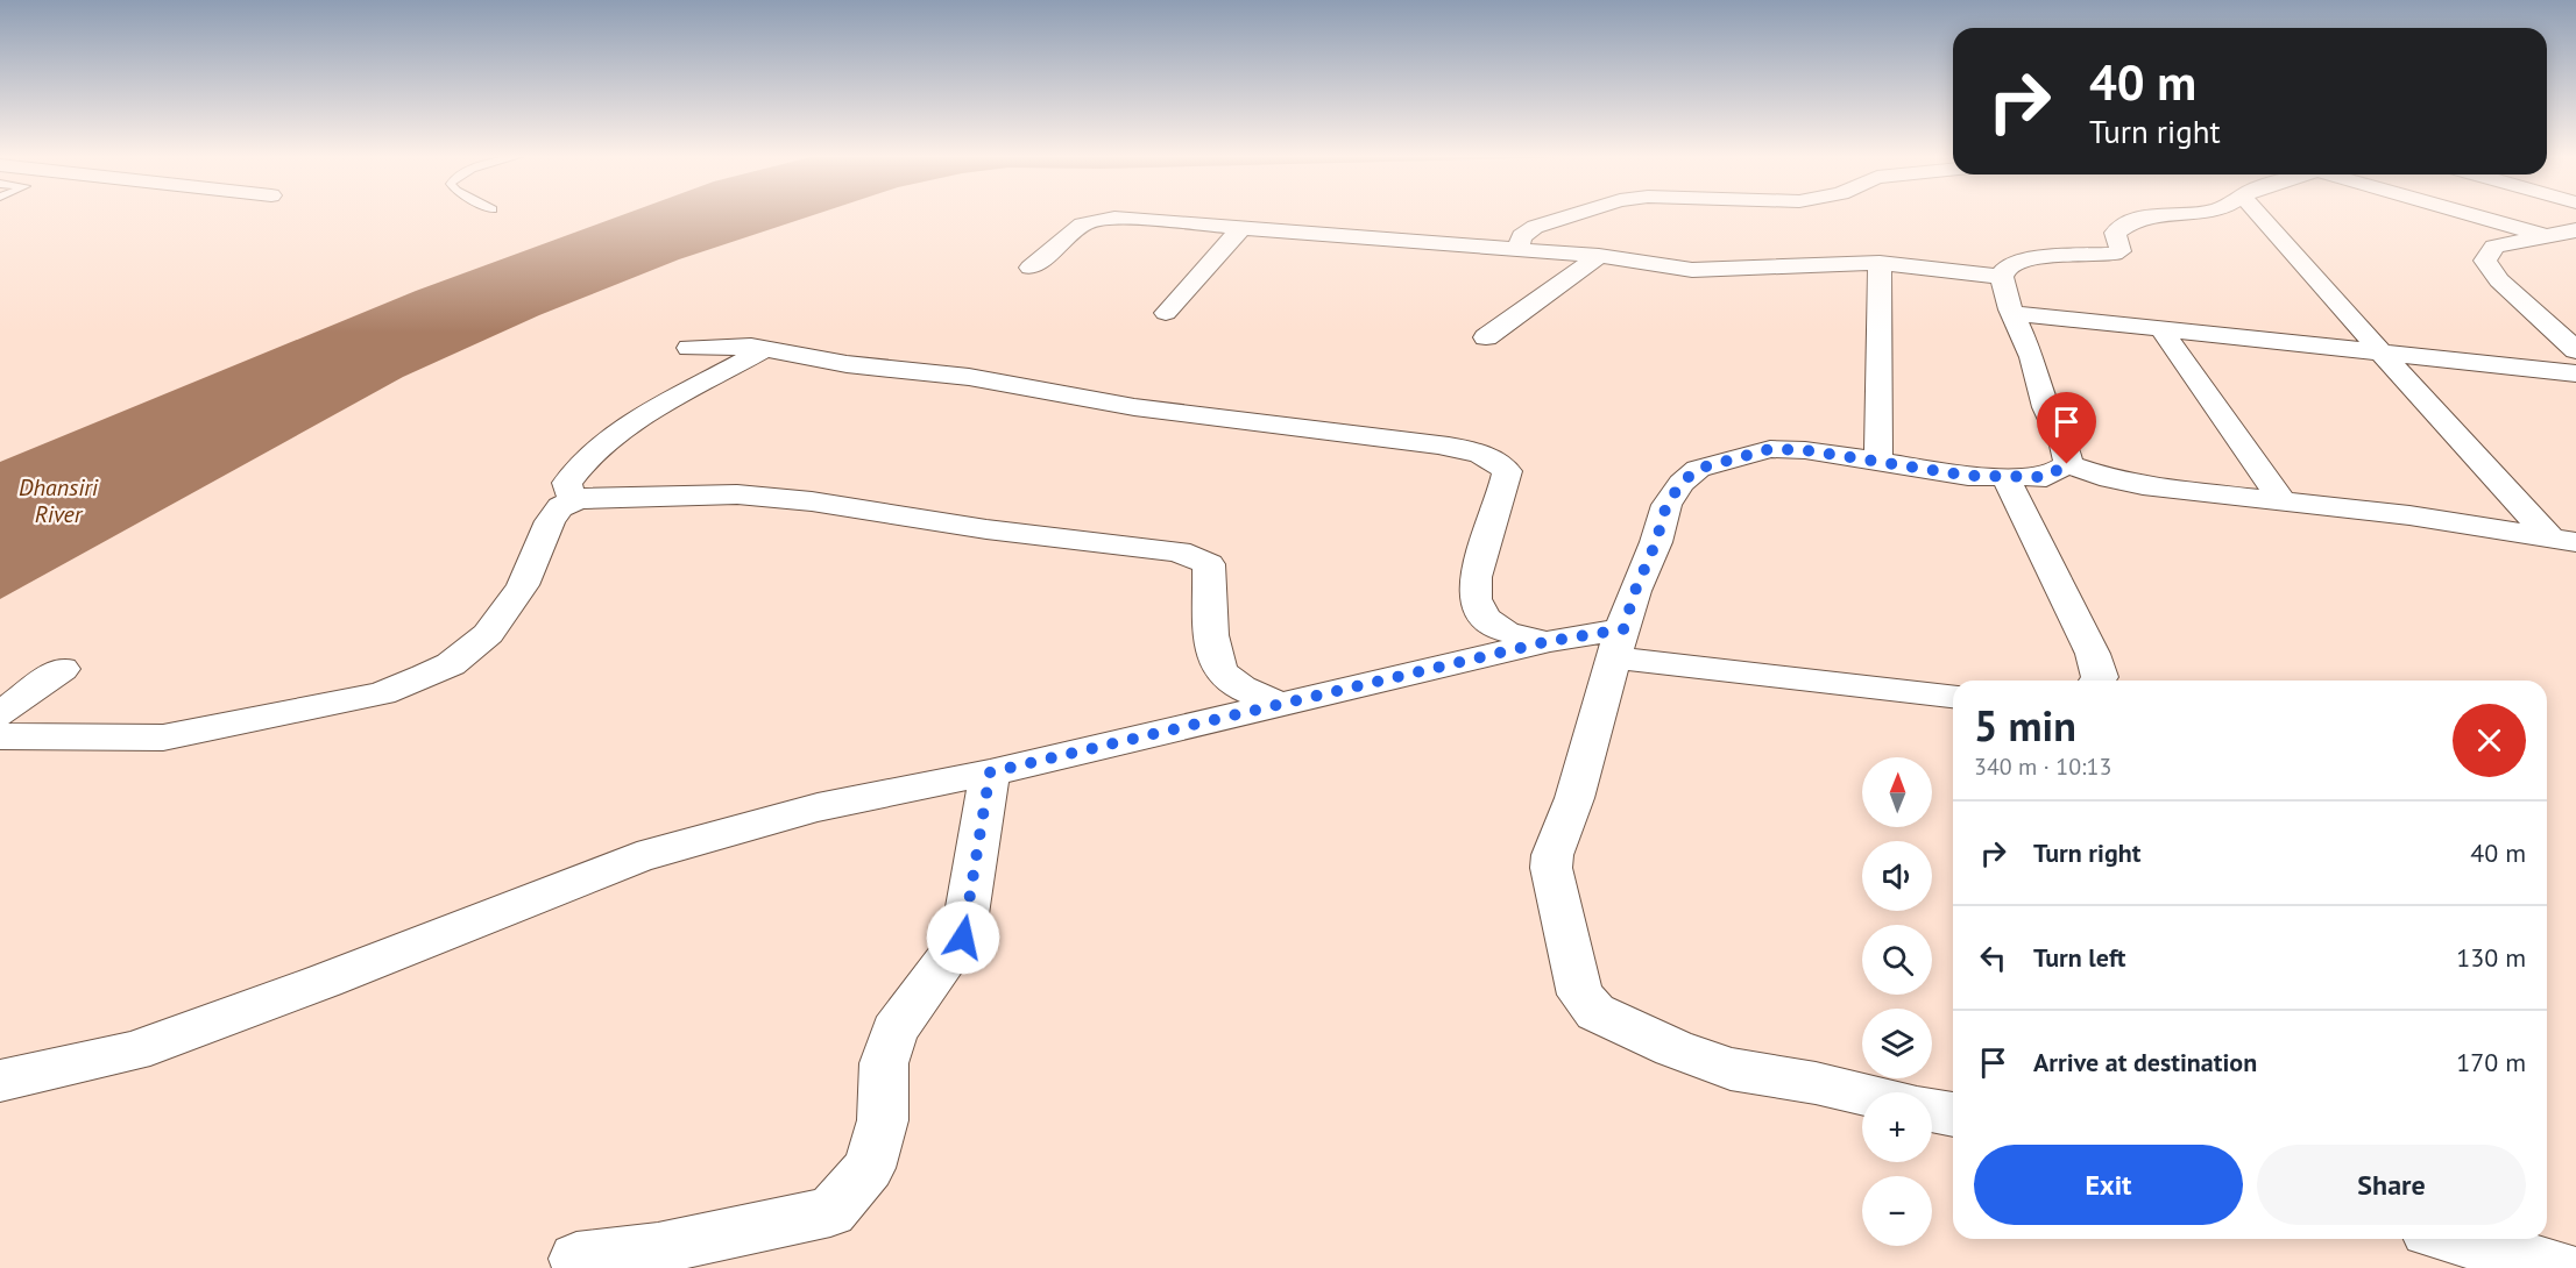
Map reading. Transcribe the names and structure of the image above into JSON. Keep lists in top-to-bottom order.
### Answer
{
  "water": ["Dhansiri River"],
  "north": "top",
  "page": {
    "turn": ["40 m", "Turn right"],
    "heading": ["5 min", "340 m · 10:13"],
    "map_buttons": ["+", "−"],
    "list": [
      {
        "name": "Turn right",
        "value": "40 m"
      },
      {
        "name": "Turn left",
        "value": "130 m"
      },
      {
        "name": "Arrive at destination",
        "value": "170 m"
      }
    ],
    "buttons": ["Exit", "Share"]
  }
}
